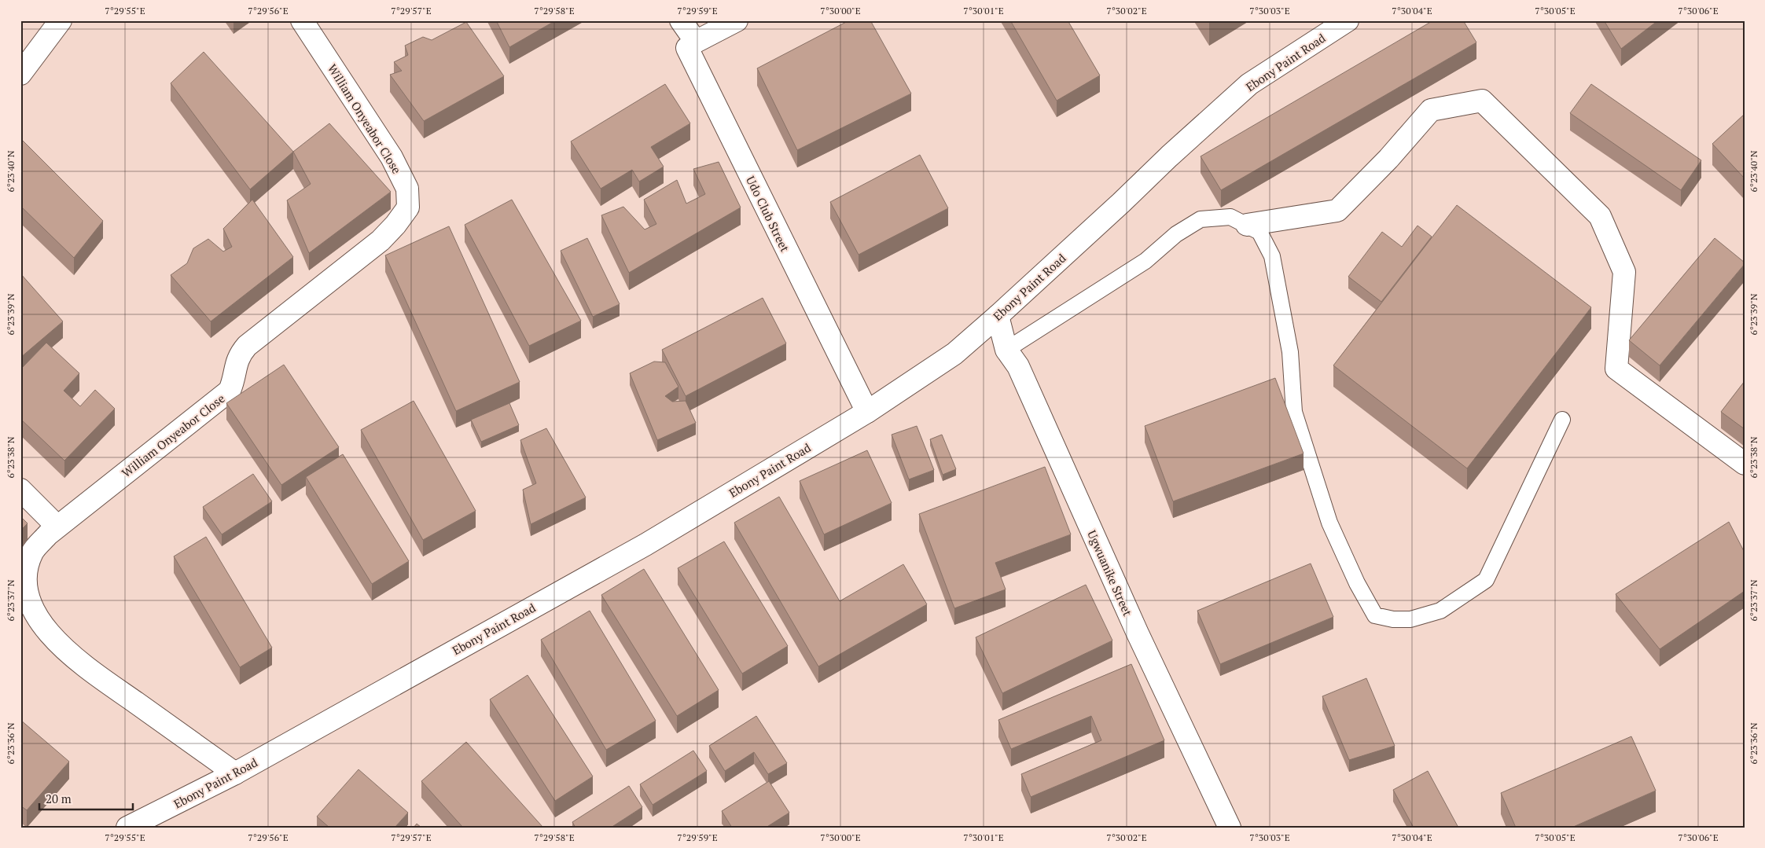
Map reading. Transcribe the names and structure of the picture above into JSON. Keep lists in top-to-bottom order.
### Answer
{
  "streets": {
    "street": [
      "Ebony Paint Road",
      "William Onyeabor Close",
      "Udo Club Street",
      "Ugwuanike Street"
    ]
  },
  "crossings": [
    ["Ebony Paint Road", "William Onyeabor Close"],
    ["Ebony Paint Road", "Udo Club Street"],
    ["Ebony Paint Road", "Ugwuanike Street"]
  ],
  "scale_bar": "20 m",
  "coordinates": [
    "7°29'55\"E",
    "7°29'56\"E",
    "7°29'57\"E",
    "7°29'58\"E",
    "7°29'59\"E",
    "7°30'00\"E",
    "7°30'01\"E",
    "7°30'02\"E",
    "7°30'03\"E",
    "7°30'04\"E",
    "7°30'05\"E",
    "7°30'06\"E",
    "6°23'40\"N",
    "6°23'39\"N",
    "6°23'38\"N",
    "6°23'37\"N",
    "6°23'36\"N"
  ]
}
